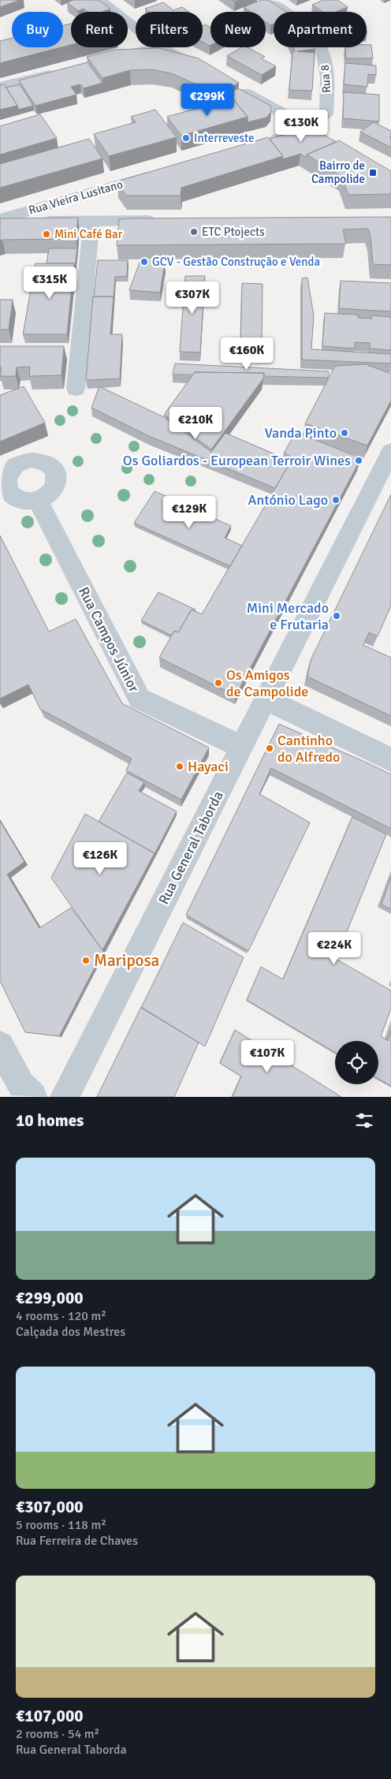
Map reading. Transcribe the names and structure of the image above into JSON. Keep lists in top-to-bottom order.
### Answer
{
  "streets": {
    "street": [
      "Rua 8",
      "Rua Vieira Lusitano",
      "Rua Campos Júnior",
      "Rua General Taborda"
    ]
  },
  "crossings": [
    ["Rua Campos Júnior", "Rua General Taborda"]
  ],
  "places": {
    "other": [
      "Interreveste",
      "ETC Ptojects",
      "Mini Café Bar",
      "GCV - Gestão Construção e Venda",
      "Vanda Pinto",
      "Os Goliardos - European Terroir Wines",
      "António Lago",
      "Mini Mercado e Frutaria",
      "Os Amigos de Campolide",
      "Cantinho do Alfredo",
      "Hayaci",
      "Mariposa"
    ],
    "transit": ["Bairro de Campolide"]
  },
  "page": {
    "chip": [
      "Buy",
      "Rent",
      "Filters",
      "New",
      "Apartment"
    ],
    "price": [
      "€299K",
      "€130K",
      "€315K",
      "€307K",
      "€160K",
      "€210K",
      "€129K",
      "€126K",
      "€224K",
      "€107K"
    ],
    "heading": "10 homes",
    "list": [
      {
        "name": "€299,000",
        "note": "4 rooms · 120 m² · Calçada dos Mestres"
      },
      {
        "name": "€307,000",
        "note": "5 rooms · 118 m² · Rua Ferreira de Chaves"
      },
      {
        "name": "€107,000",
        "note": "2 rooms · 54 m² · Rua General Taborda"
      }
    ]
  }
}
